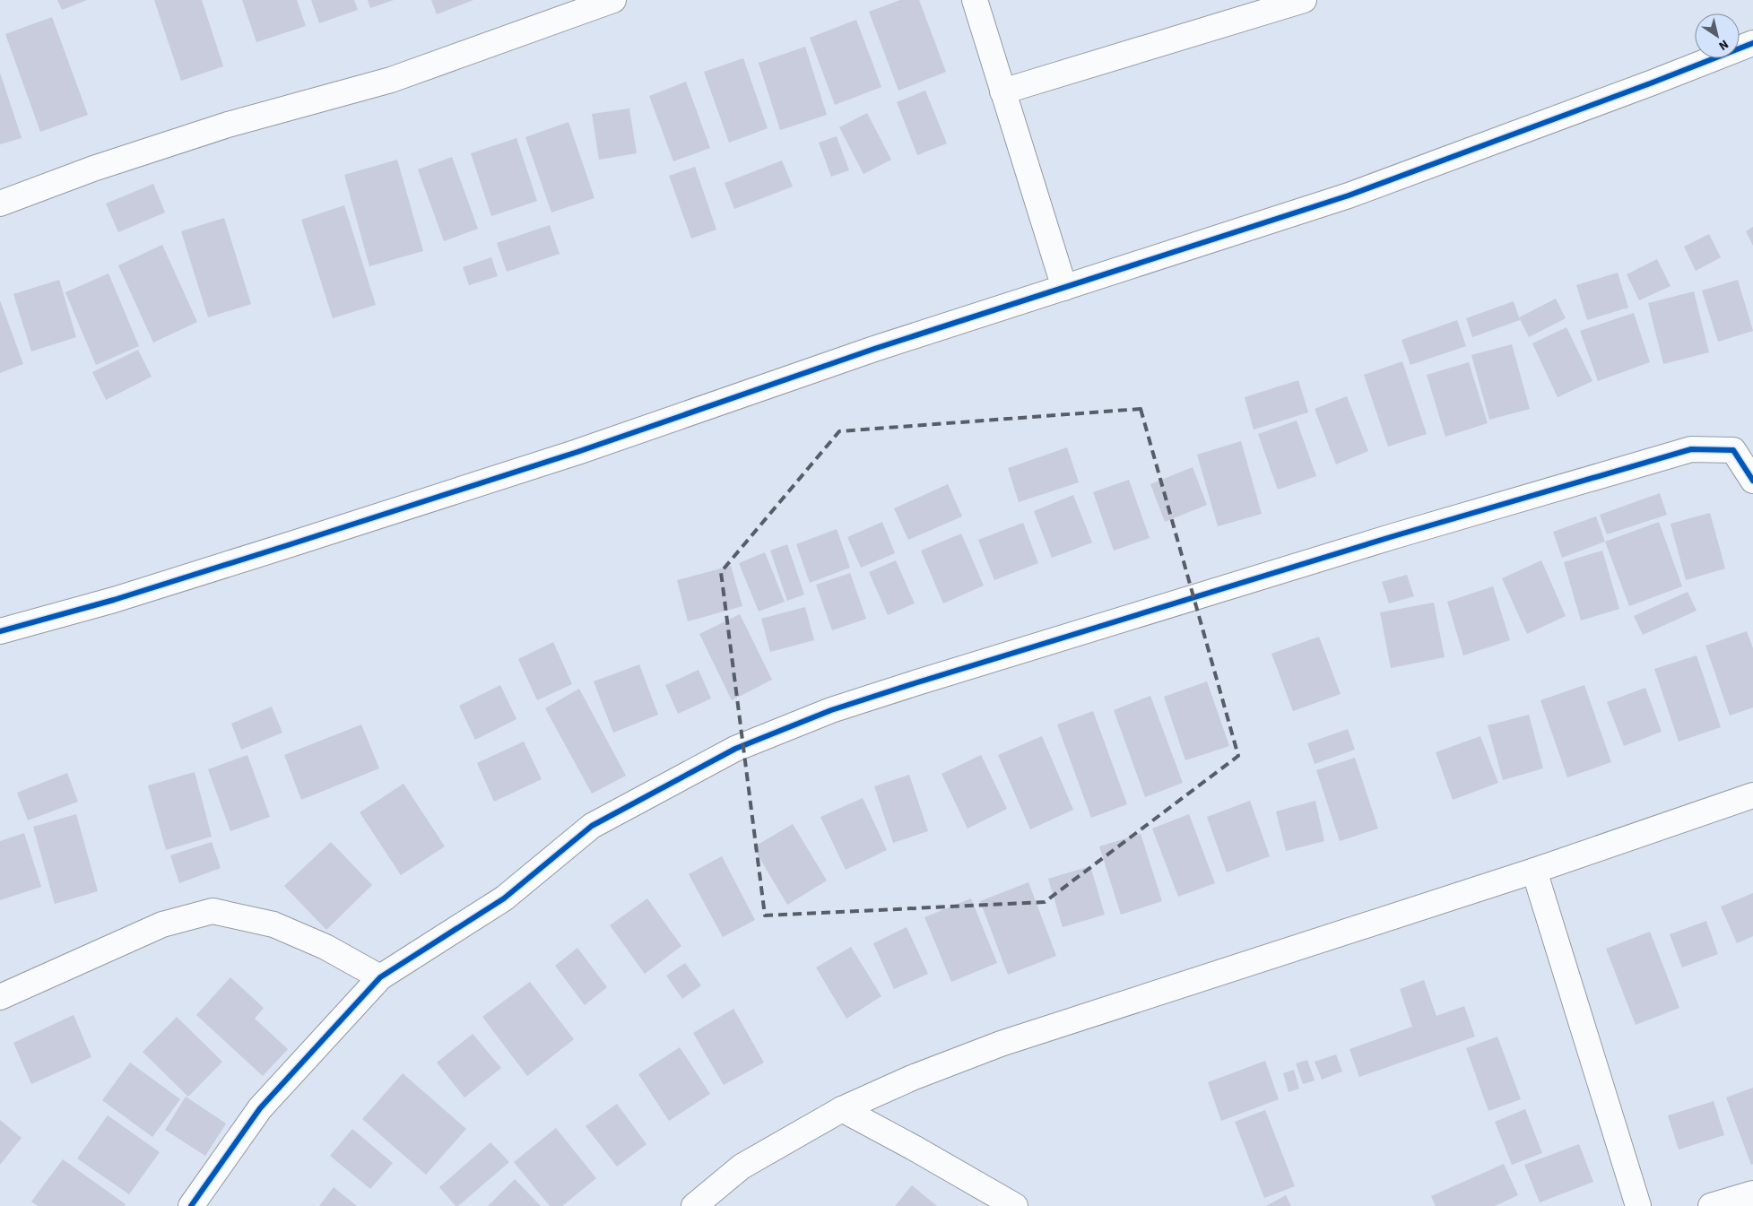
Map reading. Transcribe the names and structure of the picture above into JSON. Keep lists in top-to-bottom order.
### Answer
{
  "north": "bottom right"
}
